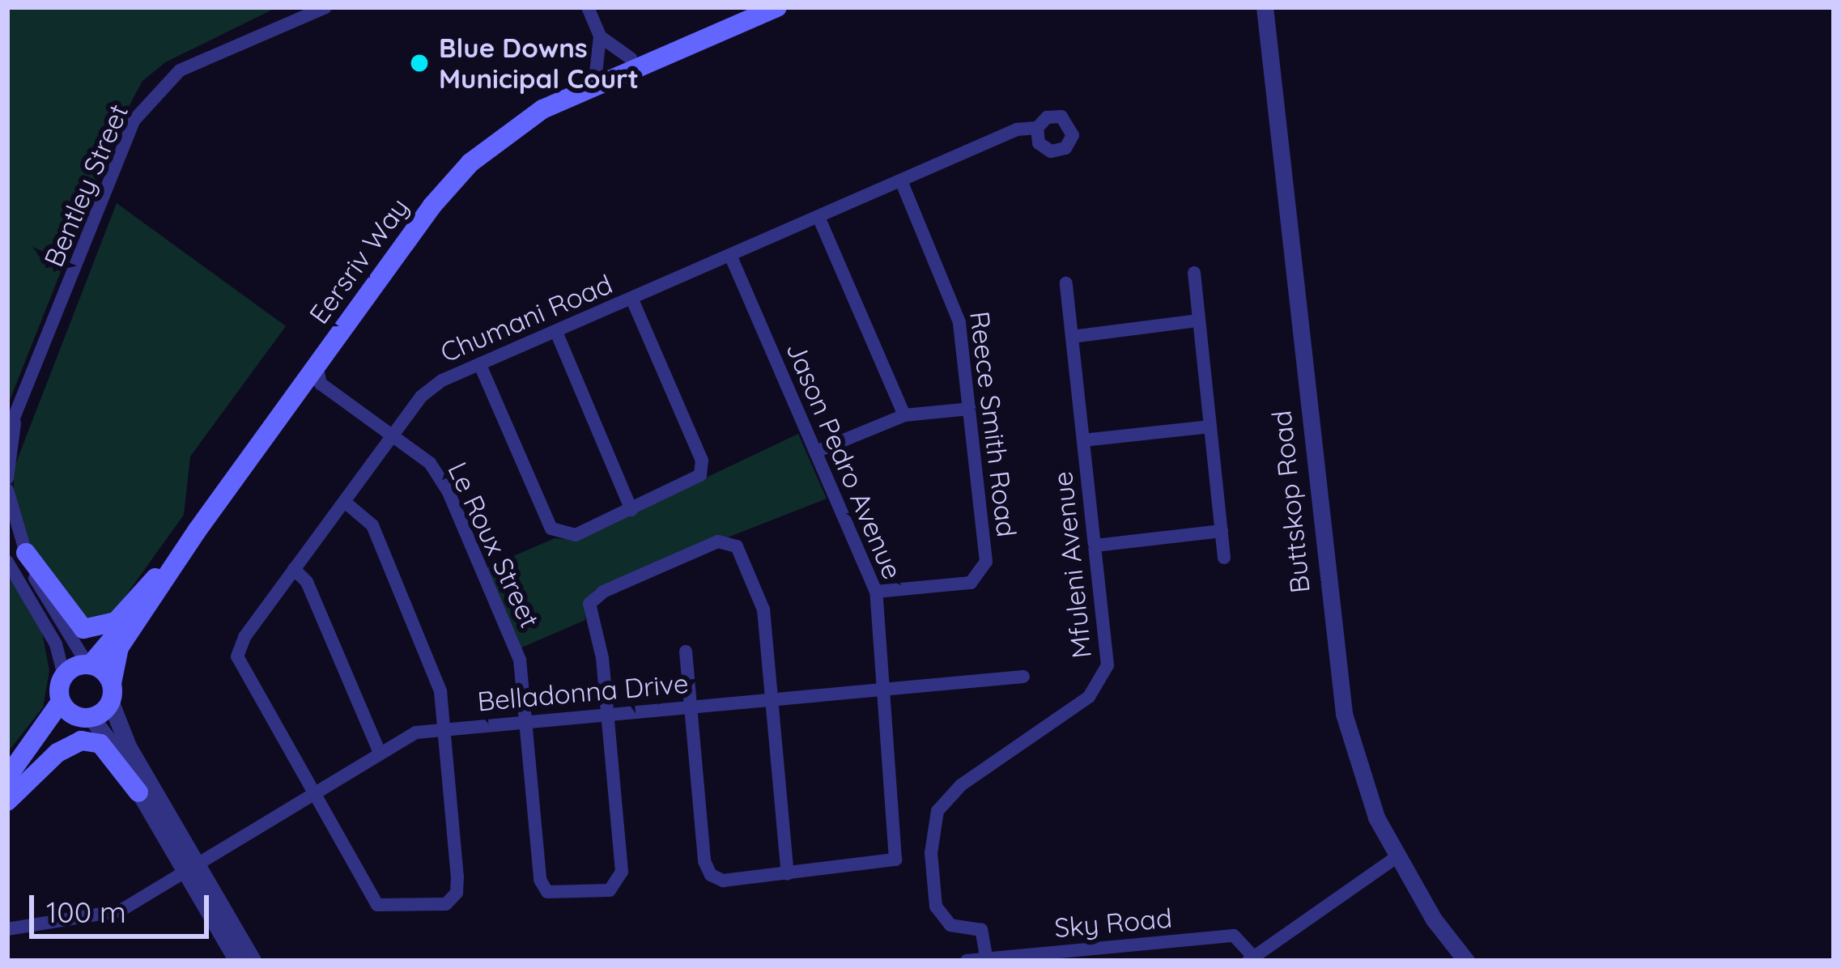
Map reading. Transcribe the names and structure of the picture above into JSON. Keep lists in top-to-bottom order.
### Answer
{
  "streets": {
    "main road": ["Eersriv Way"],
    "street": [
      "Bentley Street",
      "Chumani Road",
      "Reece Smith Road",
      "Jason Pedro Avenue",
      "Buttskop Road",
      "Le Roux Street",
      "Mfuleni Avenue",
      "Belladonna Drive",
      "Sky Road"
    ]
  },
  "crossings": [
    ["Eersriv Way", "Le Roux Street"],
    ["Chumani Road", "Reece Smith Road"],
    ["Chumani Road", "Jason Pedro Avenue"],
    ["Chumani Road", "Le Roux Street"],
    ["Chumani Road", "Belladonna Drive"],
    ["Reece Smith Road", "Jason Pedro Avenue"],
    ["Jason Pedro Avenue", "Belladonna Drive"],
    ["Le Roux Street", "Belladonna Drive"],
    ["Mfuleni Avenue", "Sky Road"]
  ],
  "places": ["Blue Downs Municipal Court"],
  "scale_bar": "100 m"
}
